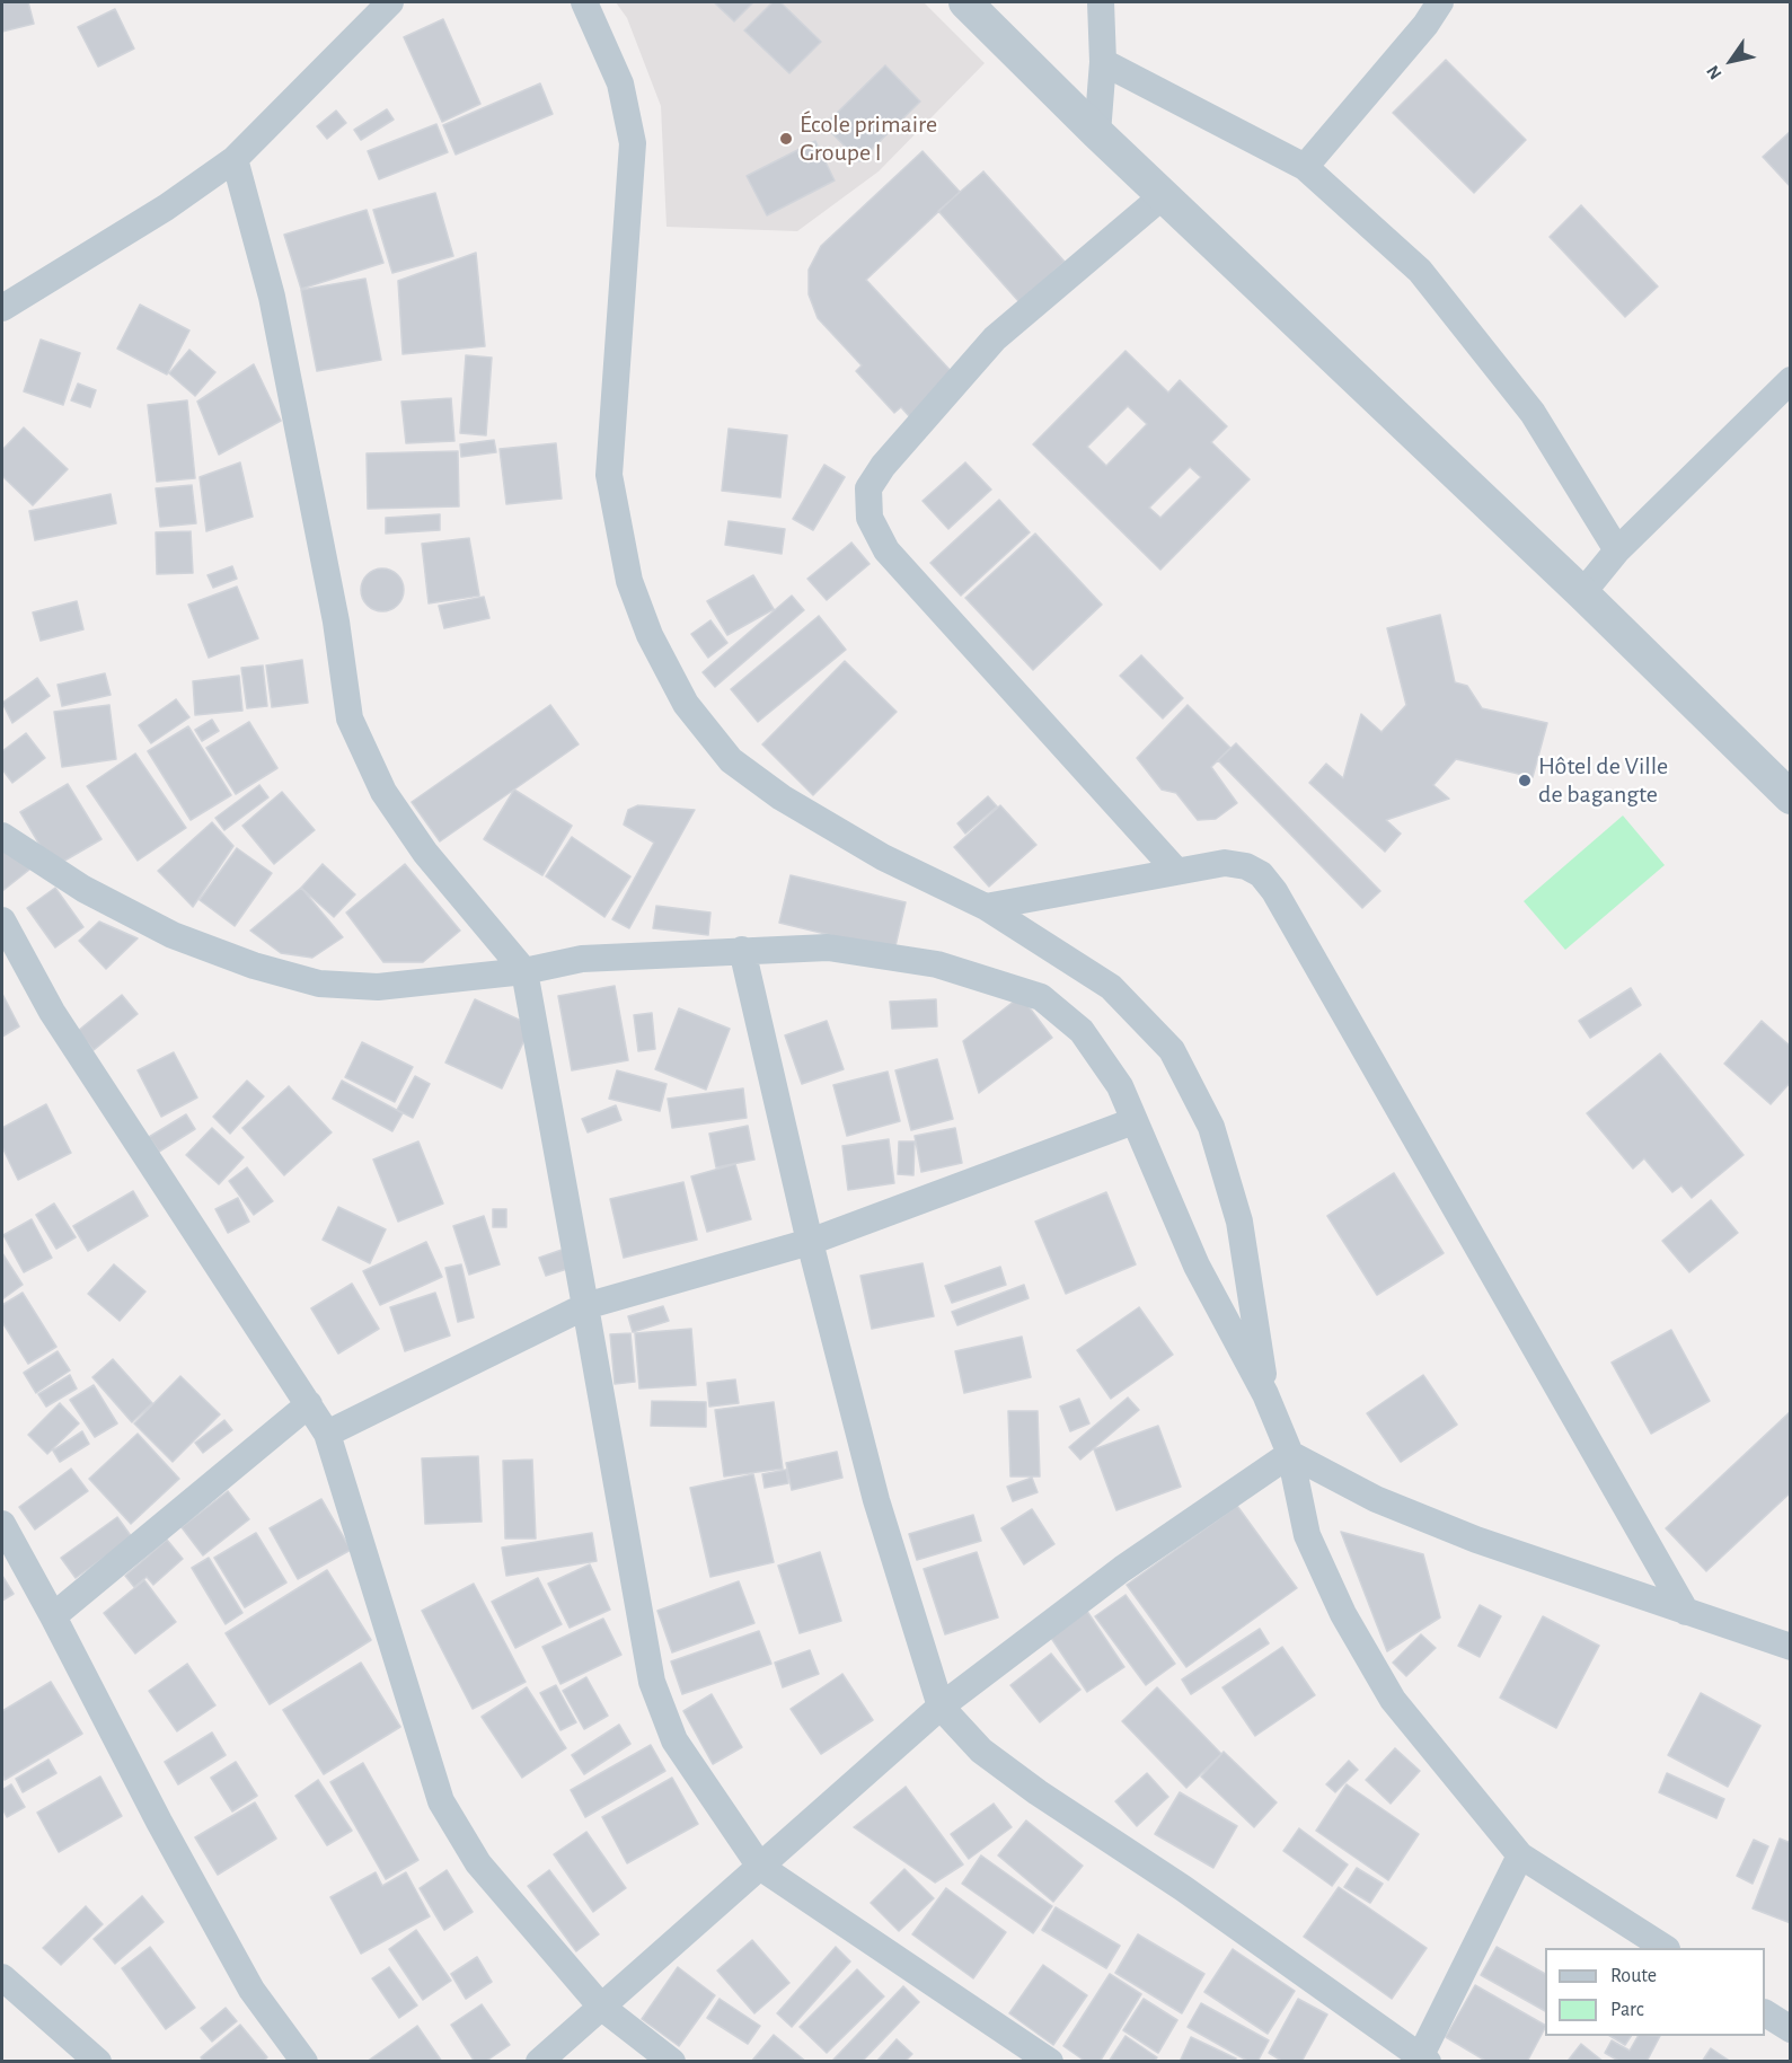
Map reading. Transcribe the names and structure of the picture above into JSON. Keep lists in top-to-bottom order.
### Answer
{
  "places": ["École primaire Groupe I", "Hôtel de Ville de bagangte"],
  "legend": ["Route", "Parc"],
  "north": "bottom left"
}
